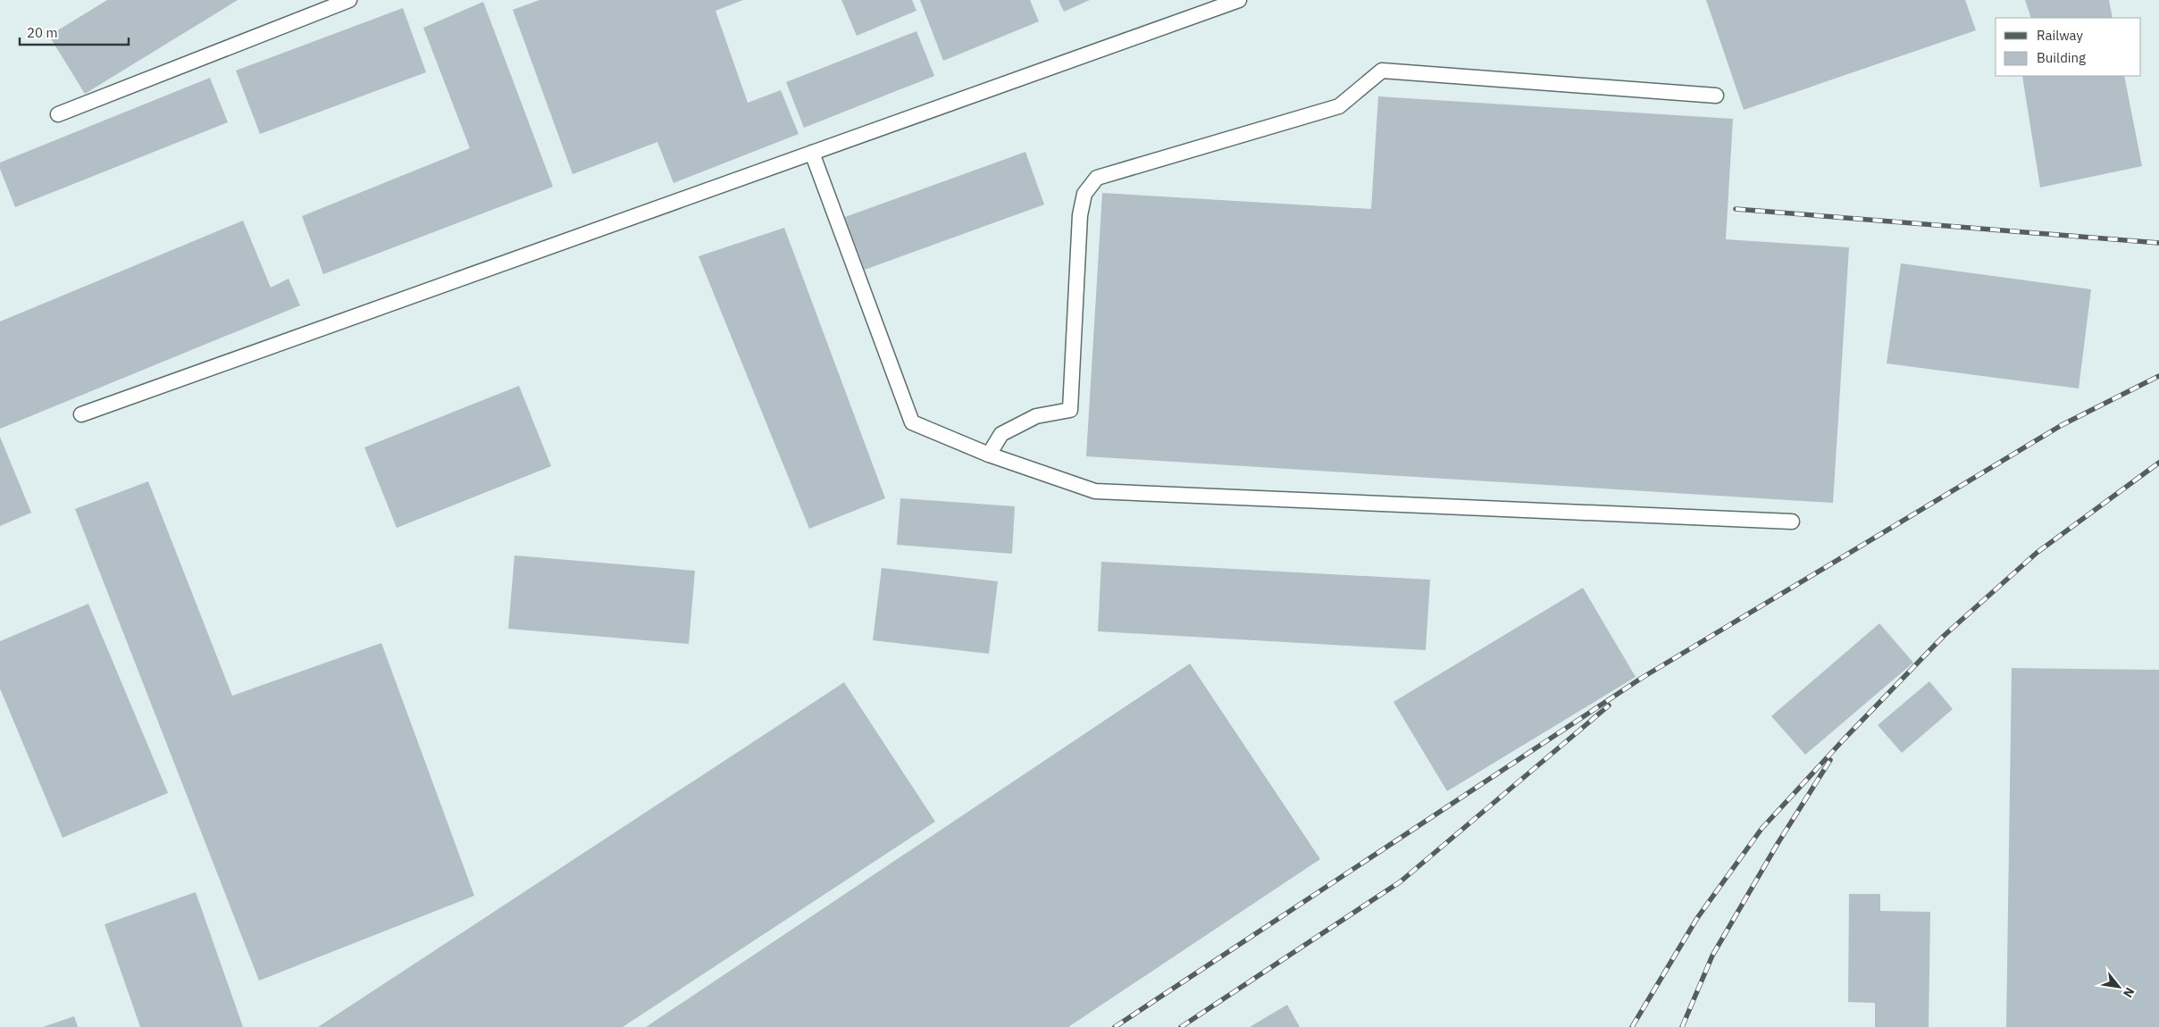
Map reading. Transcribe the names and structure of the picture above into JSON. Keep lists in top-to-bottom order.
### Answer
{
  "legend": ["Railway", "Building"],
  "scale_bar": "20 m",
  "north": "bottom right"
}
